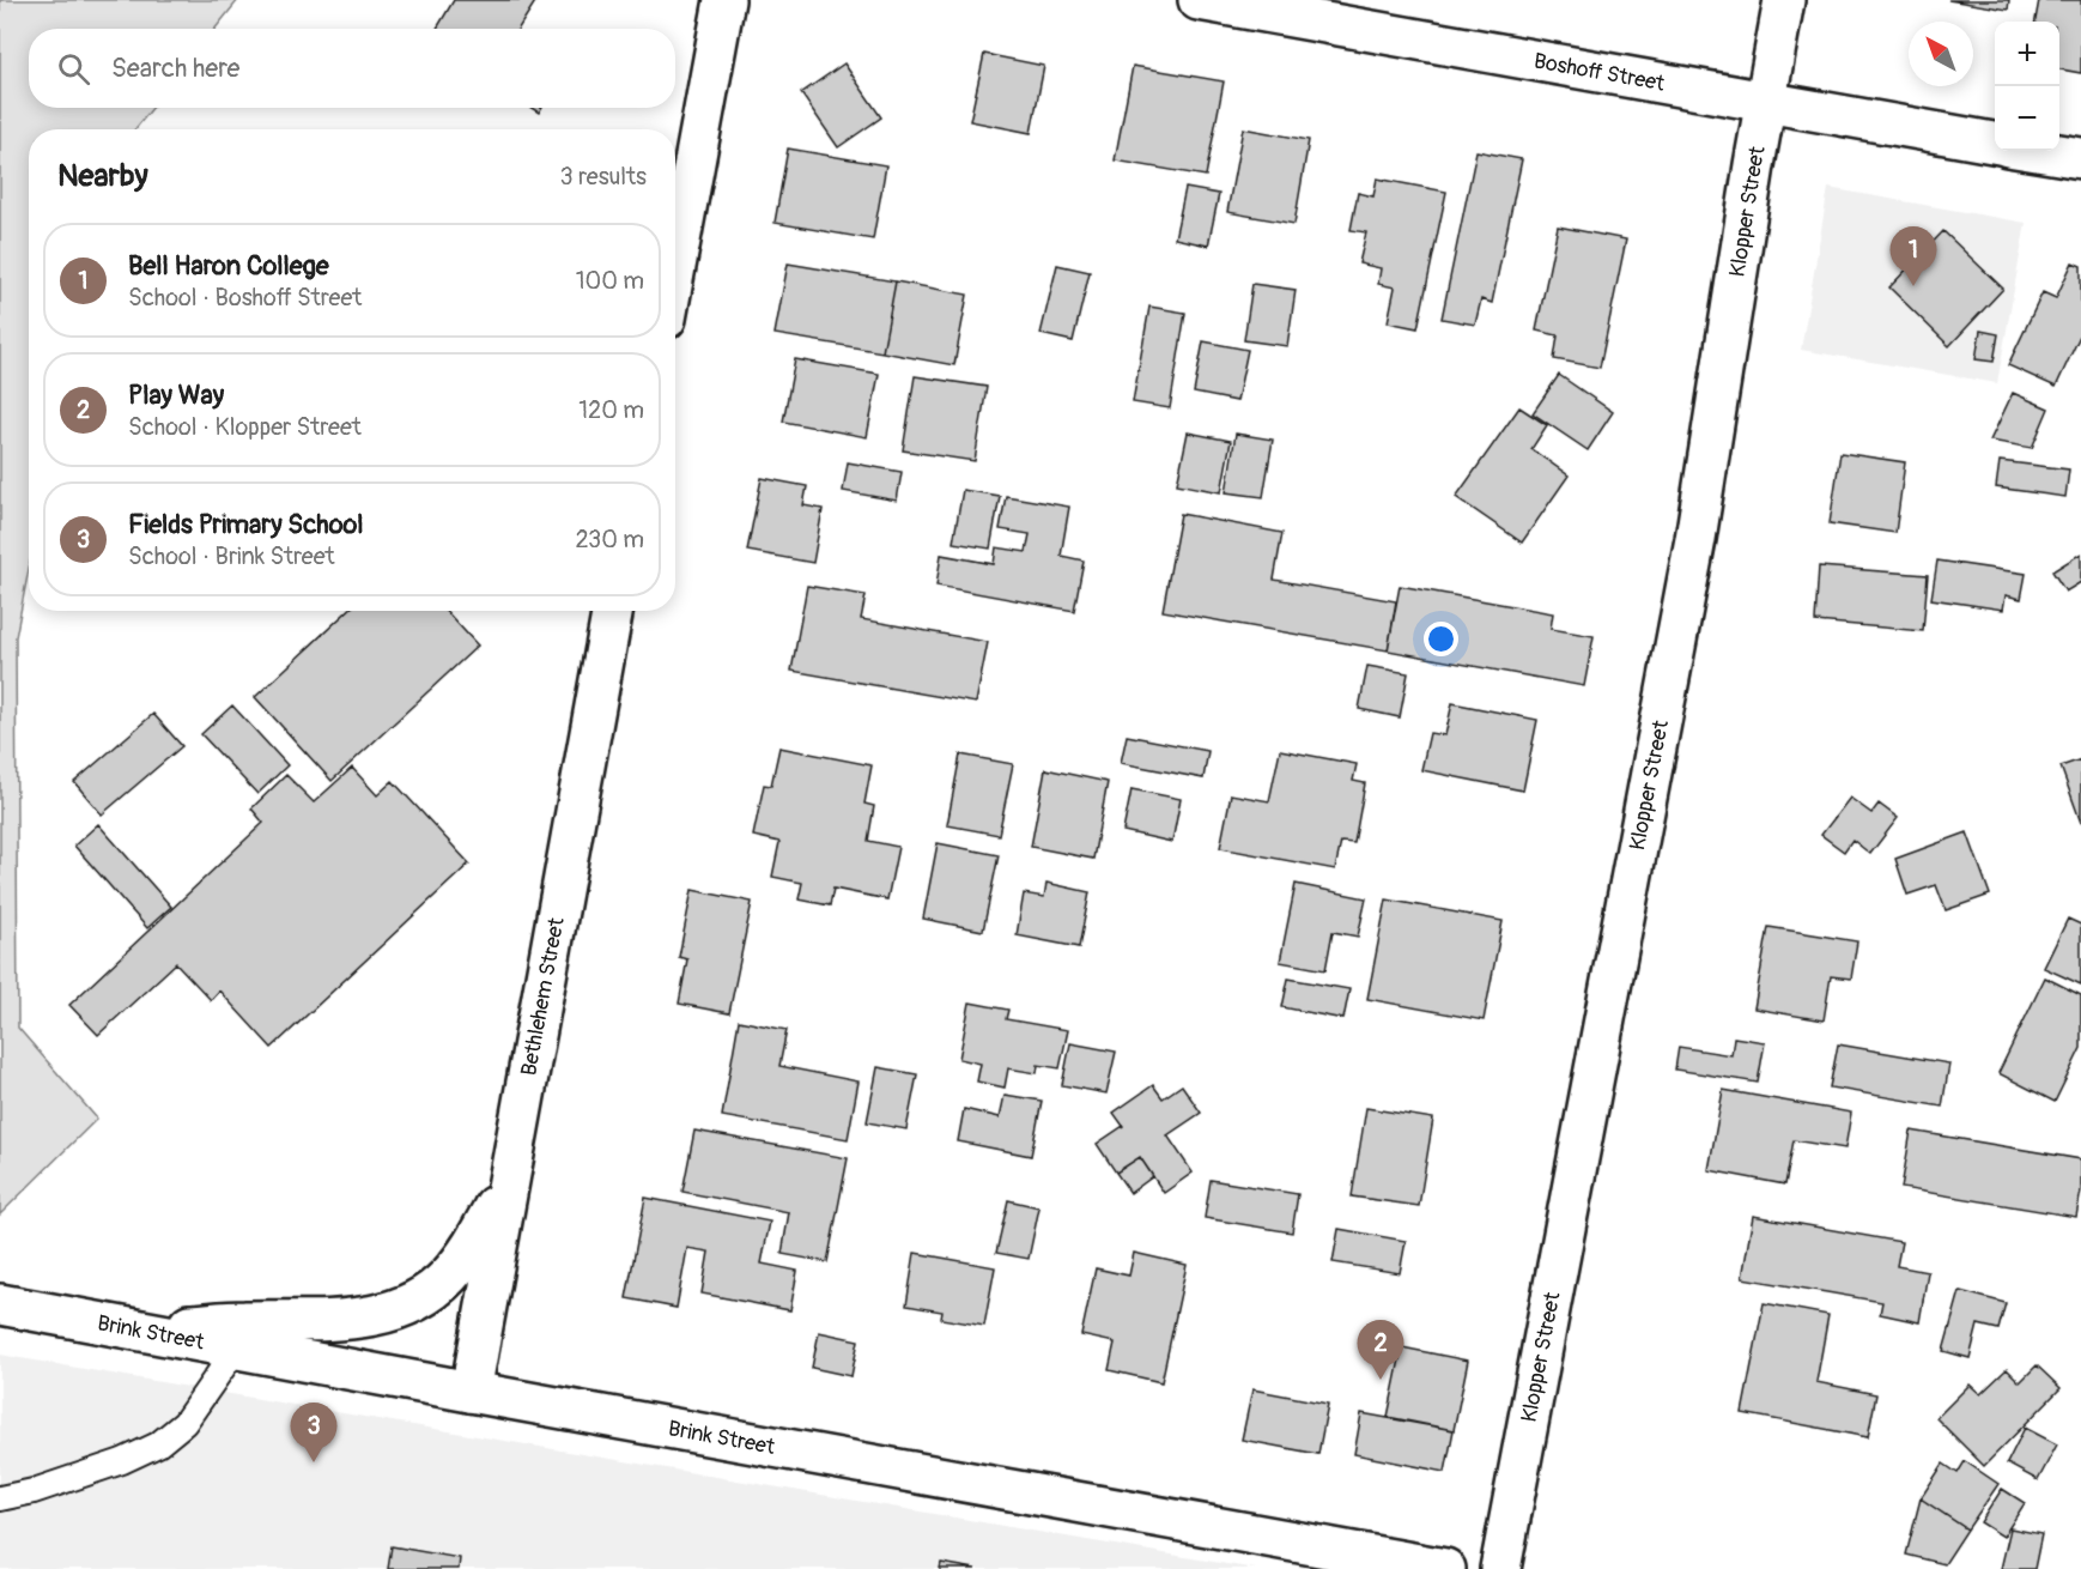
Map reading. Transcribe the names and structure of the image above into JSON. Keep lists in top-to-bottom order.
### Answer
{
  "streets": {
    "street": [
      "Boshoff Street",
      "Klopper Street",
      "Bethlehem Street",
      "Brink Street"
    ]
  },
  "crossings": [
    ["Boshoff Street", "Klopper Street"],
    ["Bethlehem Street", "Brink Street"]
  ],
  "north": "top left",
  "page": {
    "map_buttons": ["+", "−"],
    "search": "Search here",
    "heading": ["Nearby", "3 results"],
    "list": [
      {
        "mark": "1",
        "name": "Bell Haron College",
        "note": "School · Boshoff Street",
        "value": "100 m"
      },
      {
        "mark": "2",
        "name": "Play Way",
        "note": "School · Klopper Street",
        "value": "120 m"
      },
      {
        "mark": "3",
        "name": "Fields Primary School",
        "note": "School · Brink Street",
        "value": "230 m"
      }
    ],
    "pins": ["1", "2", "3"]
  }
}
